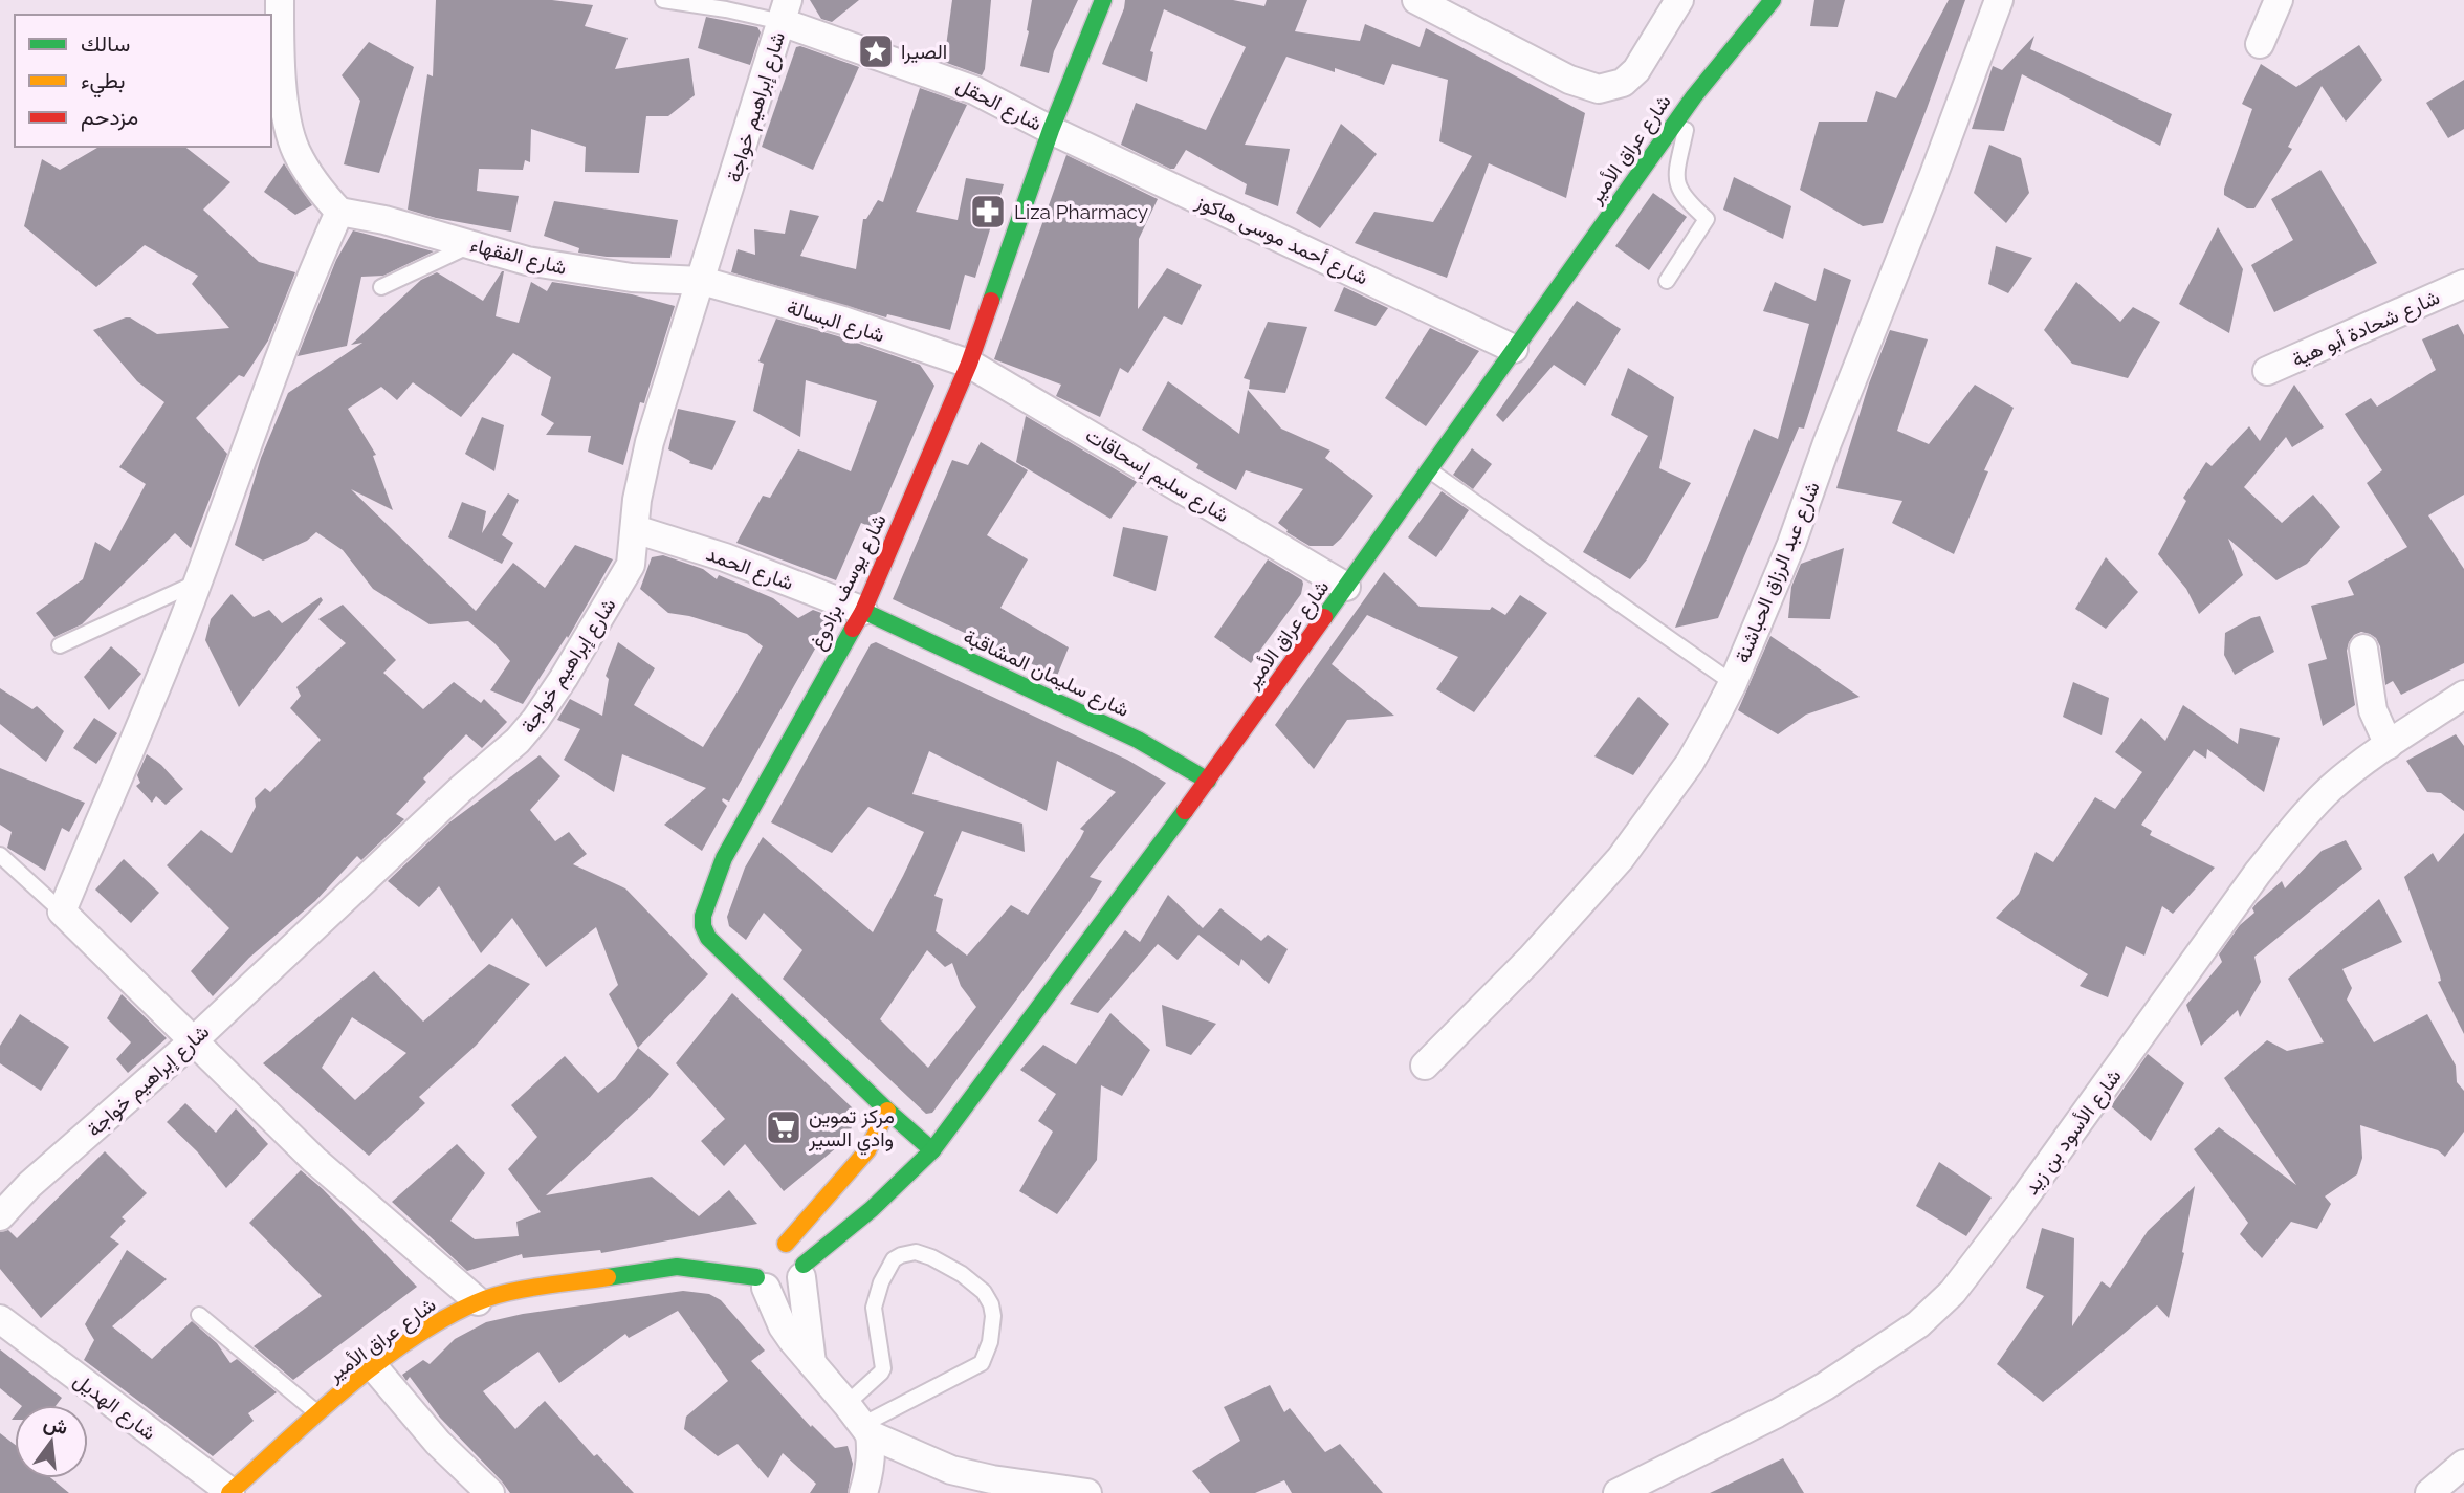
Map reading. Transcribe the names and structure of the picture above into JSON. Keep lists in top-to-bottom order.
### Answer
{
  "streets": {
    "main road": ["شارع عراق الأمير", "شارع يوسف بزادوغ", "شارع سليمان المشاقبة"],
    "street": [
      "شارع الحقل",
      "شارع إبراهيم خواجة",
      "شارع أحمد موسى هاكوز",
      "شارع الفقهاء",
      "شارع البسالة",
      "شارع شحادة أبو هية",
      "شارع سليم إسحاقات",
      "شارع الحمد",
      "شارع عبد الرزاق الحباشنة",
      "شارع الأسود بن زيد",
      "شارع الهديل"
    ]
  },
  "crossings": [
    ["شارع الحقل", "شارع إبراهيم خواجة"],
    ["شارع الحقل", "شارع أحمد موسى هاكوز"],
    ["شارع الحقل", "شارع يوسف بزادوغ"],
    ["شارع إبراهيم خواجة", "شارع الفقهاء"],
    ["شارع إبراهيم خواجة", "شارع البسالة"],
    ["شارع إبراهيم خواجة", "شارع الحمد"],
    ["شارع عراق الأمير", "شارع أحمد موسى هاكوز"],
    ["شارع عراق الأمير", "شارع سليم إسحاقات"],
    ["شارع عراق الأمير", "شارع سليمان المشاقبة"],
    ["شارع عراق الأمير", "شارع الهديل"],
    ["شارع أحمد موسى هاكوز", "شارع يوسف بزادوغ"],
    ["شارع الفقهاء", "شارع البسالة"],
    ["شارع البسالة", "شارع سليم إسحاقات"],
    ["شارع البسالة", "شارع يوسف بزادوغ"],
    ["شارع سليم إسحاقات", "شارع يوسف بزادوغ"],
    ["شارع الحمد", "شارع يوسف بزادوغ"],
    ["شارع الحمد", "شارع سليمان المشاقبة"],
    ["شارع يوسف بزادوغ", "شارع سليمان المشاقبة"]
  ],
  "places": {
    "place": ["الصيرا"],
    "pharmacy": ["Liza Pharmacy"],
    "supermarket": ["مركز تموين وادي السير"]
  },
  "legend": ["سالك", "بطيء", "مزدحم"],
  "north": "top"
}
